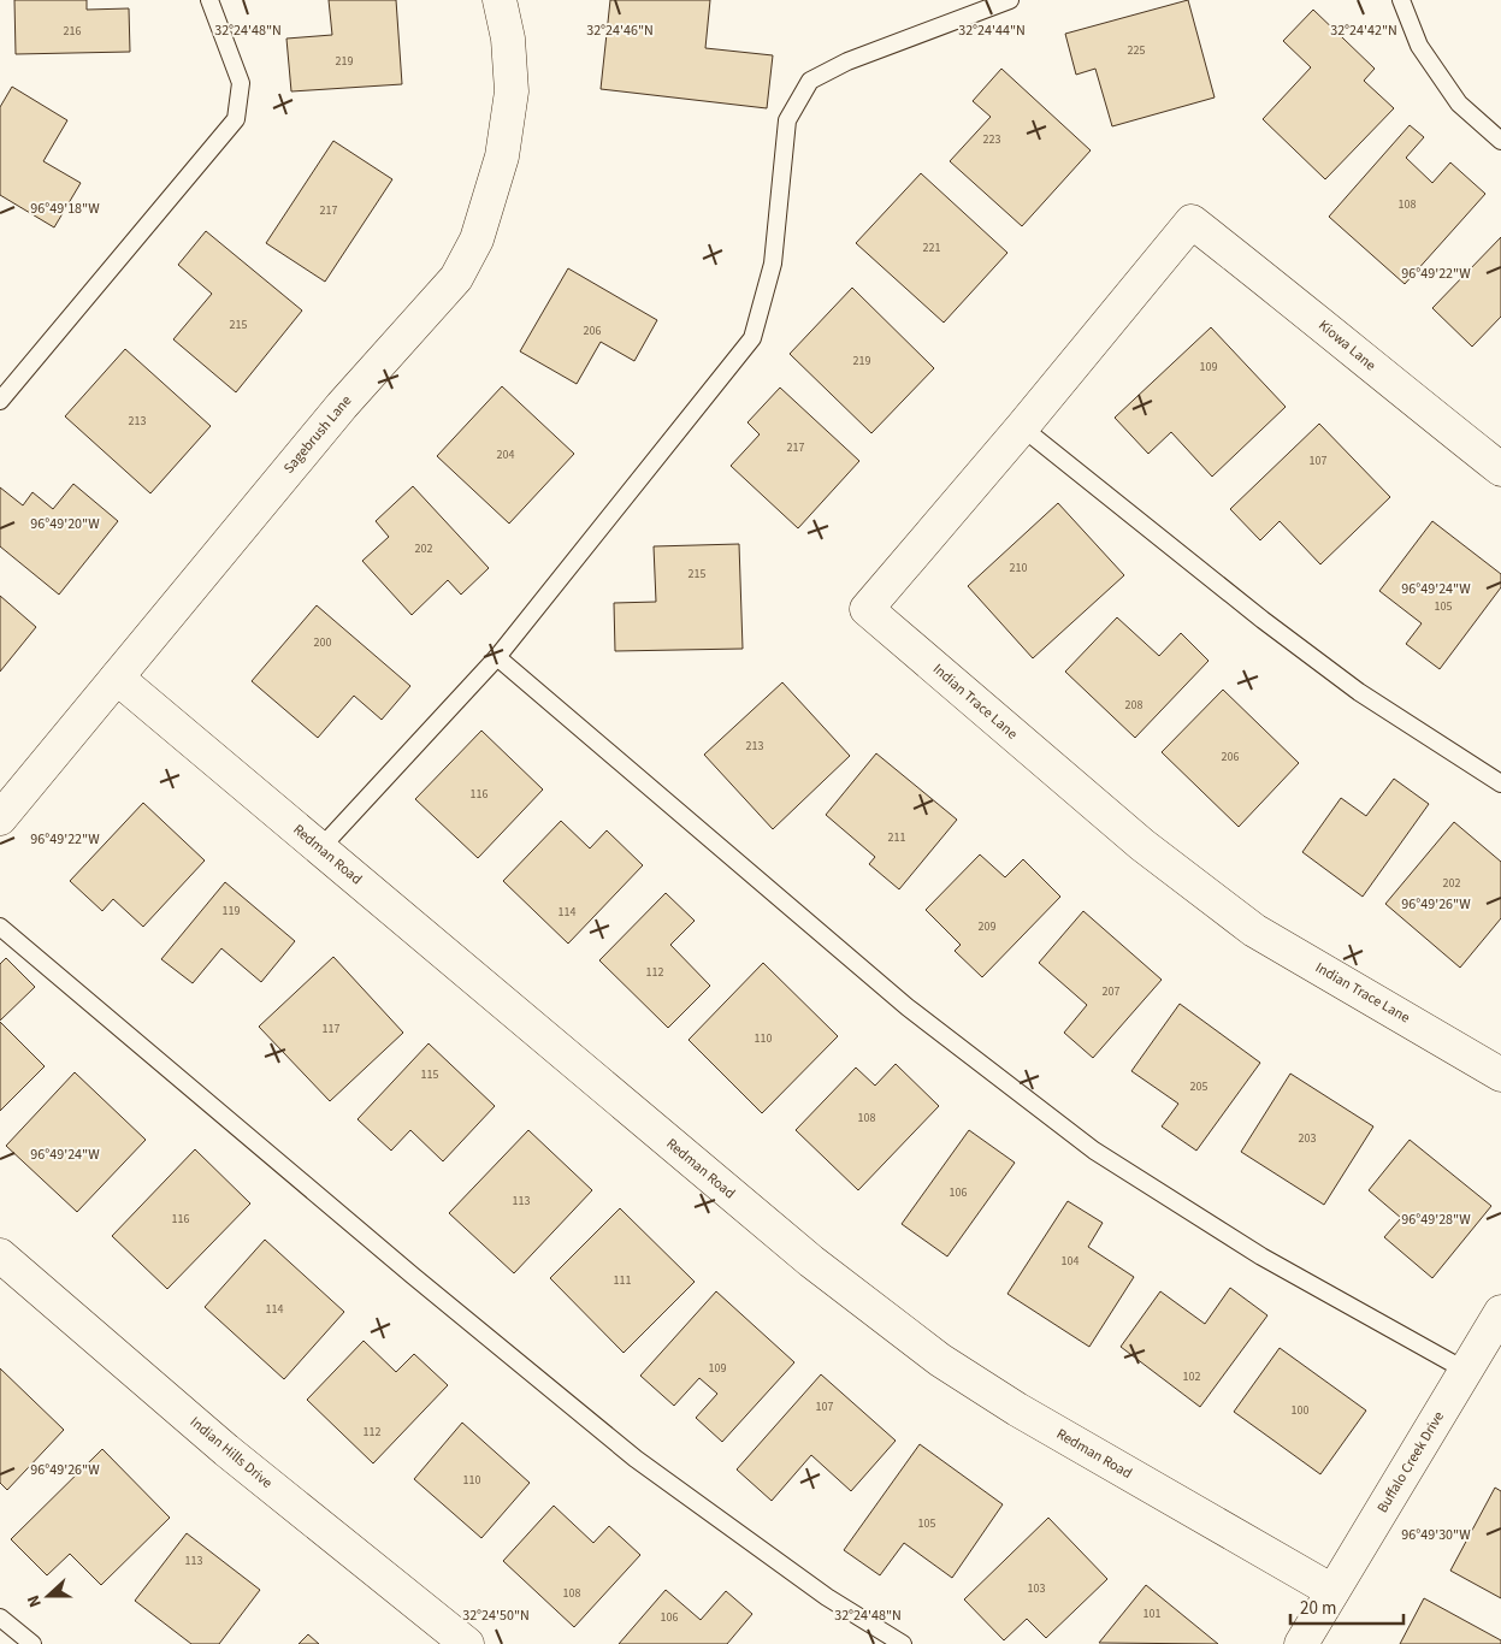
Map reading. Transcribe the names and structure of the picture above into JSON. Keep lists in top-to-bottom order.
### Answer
{
  "streets": {
    "street": [
      "Kiowa Lane",
      "Sagebrush Lane",
      "Indian Trace Lane",
      "Redman Road",
      "Indian Hills Drive",
      "Buffalo Creek Drive"
    ]
  },
  "crossings": [
    ["Kiowa Lane", "Indian Trace Lane"],
    ["Sagebrush Lane", "Redman Road"],
    ["Redman Road", "Buffalo Creek Drive"]
  ],
  "house_numbers": [
    "216",
    "225",
    "219",
    "223",
    "108",
    "217",
    "221",
    "215",
    "206",
    "219",
    "109",
    "213",
    "217",
    "204",
    "107",
    "202",
    "210",
    "215",
    "105",
    "200",
    "208",
    "213",
    "206",
    "116",
    "211",
    "202",
    "119",
    "114",
    "209",
    "112",
    "207",
    "117",
    "110",
    "115",
    "205",
    "108",
    "203",
    "106",
    "113",
    "116",
    "104",
    "111",
    "114",
    "109",
    "102",
    "107",
    "100",
    "112",
    "110",
    "105",
    "113",
    "103",
    "108",
    "101",
    "106"
  ],
  "scale_bar": "20 m",
  "north": "left",
  "coordinates": [
    "32°24'48\"N",
    "32°24'46\"N",
    "32°24'44\"N",
    "32°24'42\"N",
    "96°49'18\"W",
    "96°49'22\"W",
    "96°49'20\"W",
    "96°49'24\"W",
    "96°49'26\"W",
    "96°49'28\"W",
    "96°49'30\"W",
    "32°24'50\"N"
  ]
}
